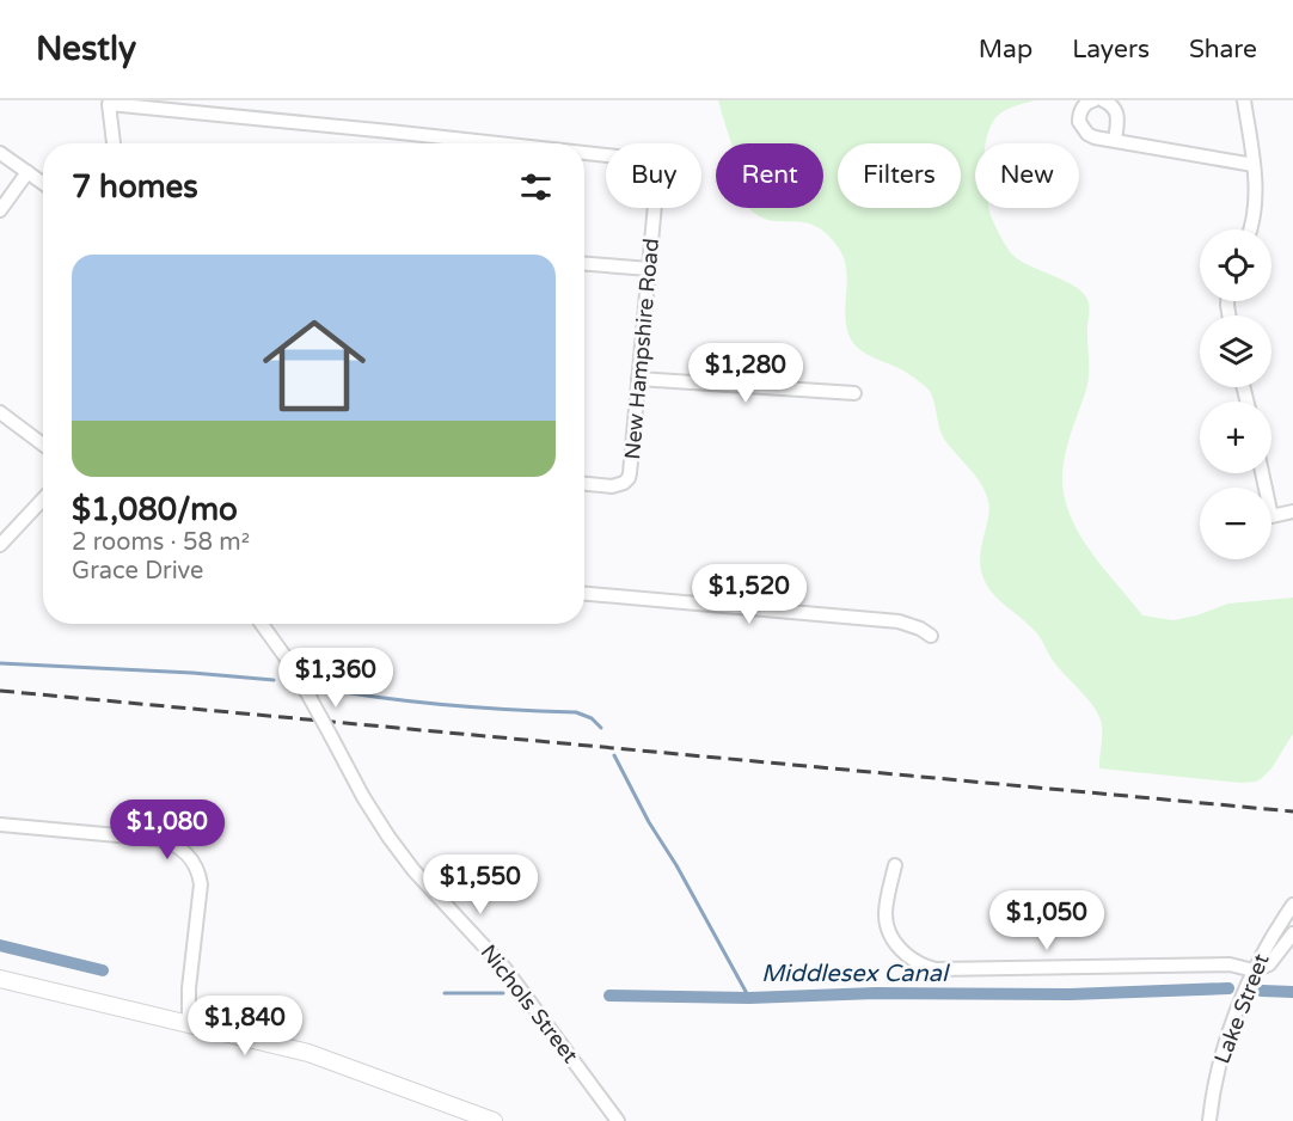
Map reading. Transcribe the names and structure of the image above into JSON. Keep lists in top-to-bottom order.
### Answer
{
  "streets": {
    "street": ["New Hampshire Road", "Nichols Street", "Lake Street"]
  },
  "water": ["Middlesex Canal"],
  "page": {
    "header": "Nestly",
    "nav": ["Map", "Layers", "Share"],
    "chip": [
      "Buy",
      "Rent",
      "Filters",
      "New"
    ],
    "heading": "7 homes",
    "map_buttons": ["+", "−"],
    "list": [
      {
        "name": "$1,080/mo",
        "note": "2 rooms · 58 m² · Grace Drive"
      }
    ],
    "price": [
      "$1,280",
      "$1,520",
      "$1,360",
      "$1,080",
      "$1,550",
      "$1,050",
      "$1,840"
    ]
  }
}
